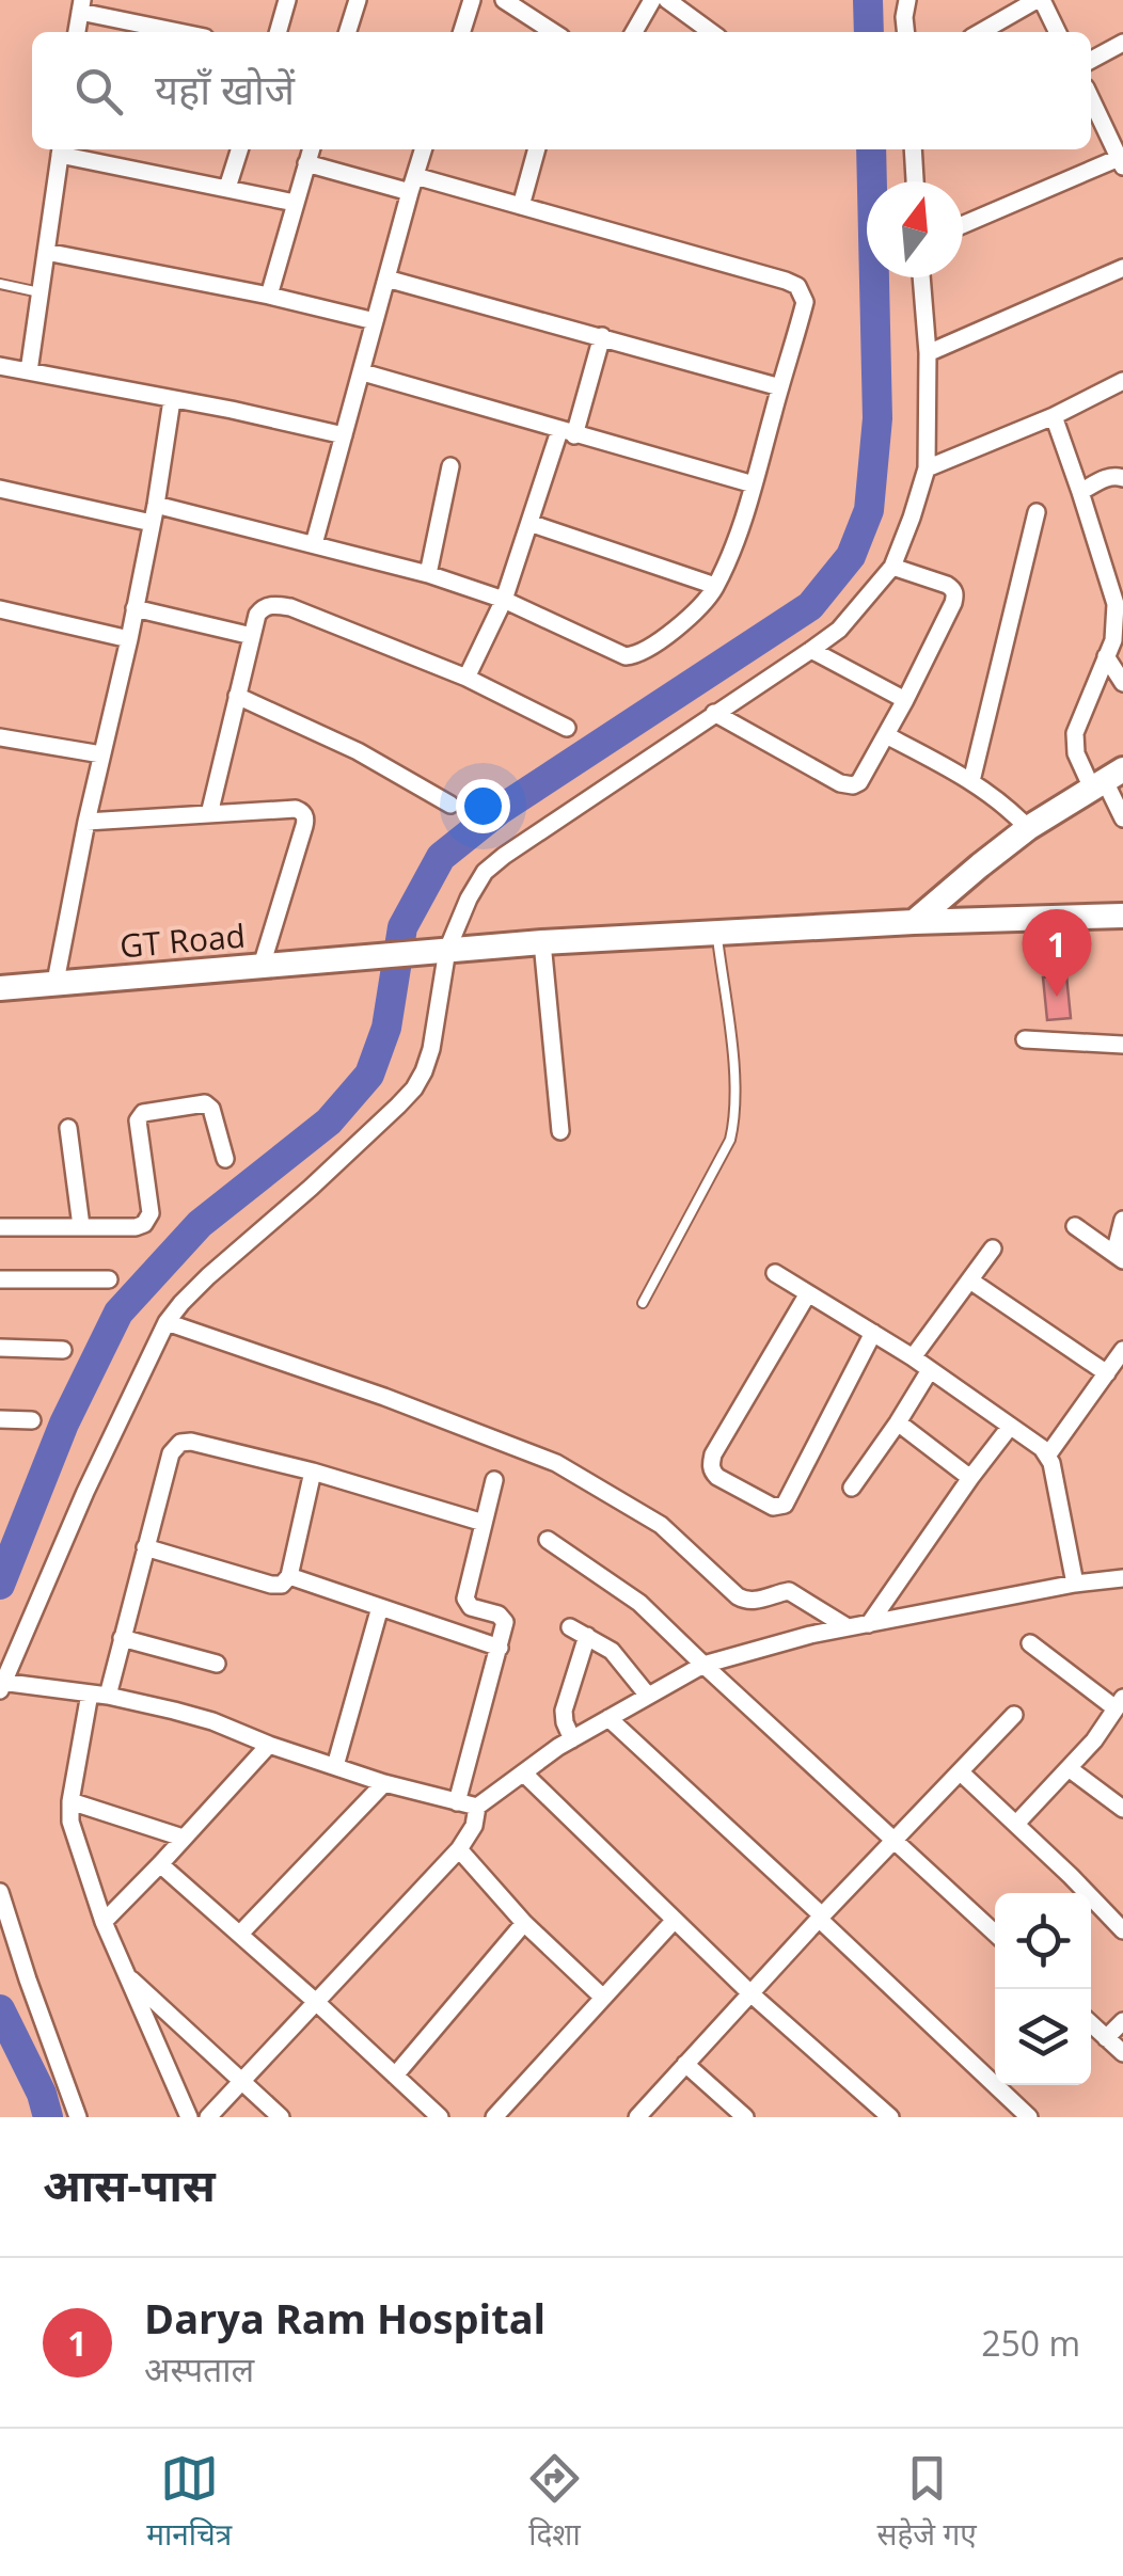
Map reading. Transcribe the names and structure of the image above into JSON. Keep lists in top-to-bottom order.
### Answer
{
  "streets": {
    "main road": ["GT Road"]
  },
  "north": "top",
  "page": {
    "search": "यहाँ खोजें",
    "pins": "1",
    "heading": "आस-पास",
    "list": [
      {
        "mark": "1",
        "name": "Darya Ram Hospital",
        "note": "अस्पताल",
        "value": "250 m"
      }
    ],
    "nav": ["मानचित्र", "दिशा", "सहेजे गए"]
  }
}
